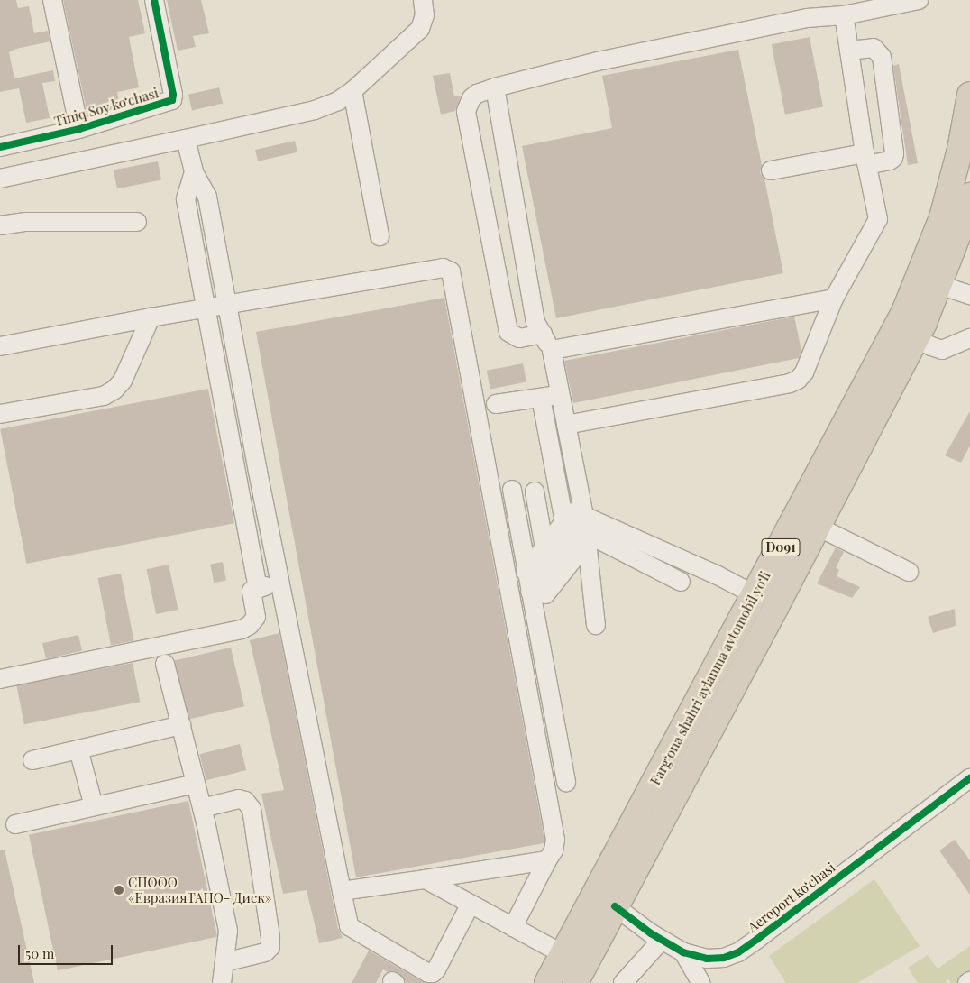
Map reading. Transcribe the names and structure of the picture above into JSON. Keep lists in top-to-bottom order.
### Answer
{
  "streets": {
    "highway": ["D091", "Fargʻona shahri aylanma avtomobil yoʻli"],
    "street": ["Tiniq Soy koʻchasi", "Aeroport koʻchasi"]
  },
  "crossings": [
    ["Fargʻona shahri aylanma avtomobil yoʻli", "Aeroport koʻchasi"]
  ],
  "places": ["СПООО «ЕвразияТАПО- Диск»"],
  "scale_bar": "50 m"
}
